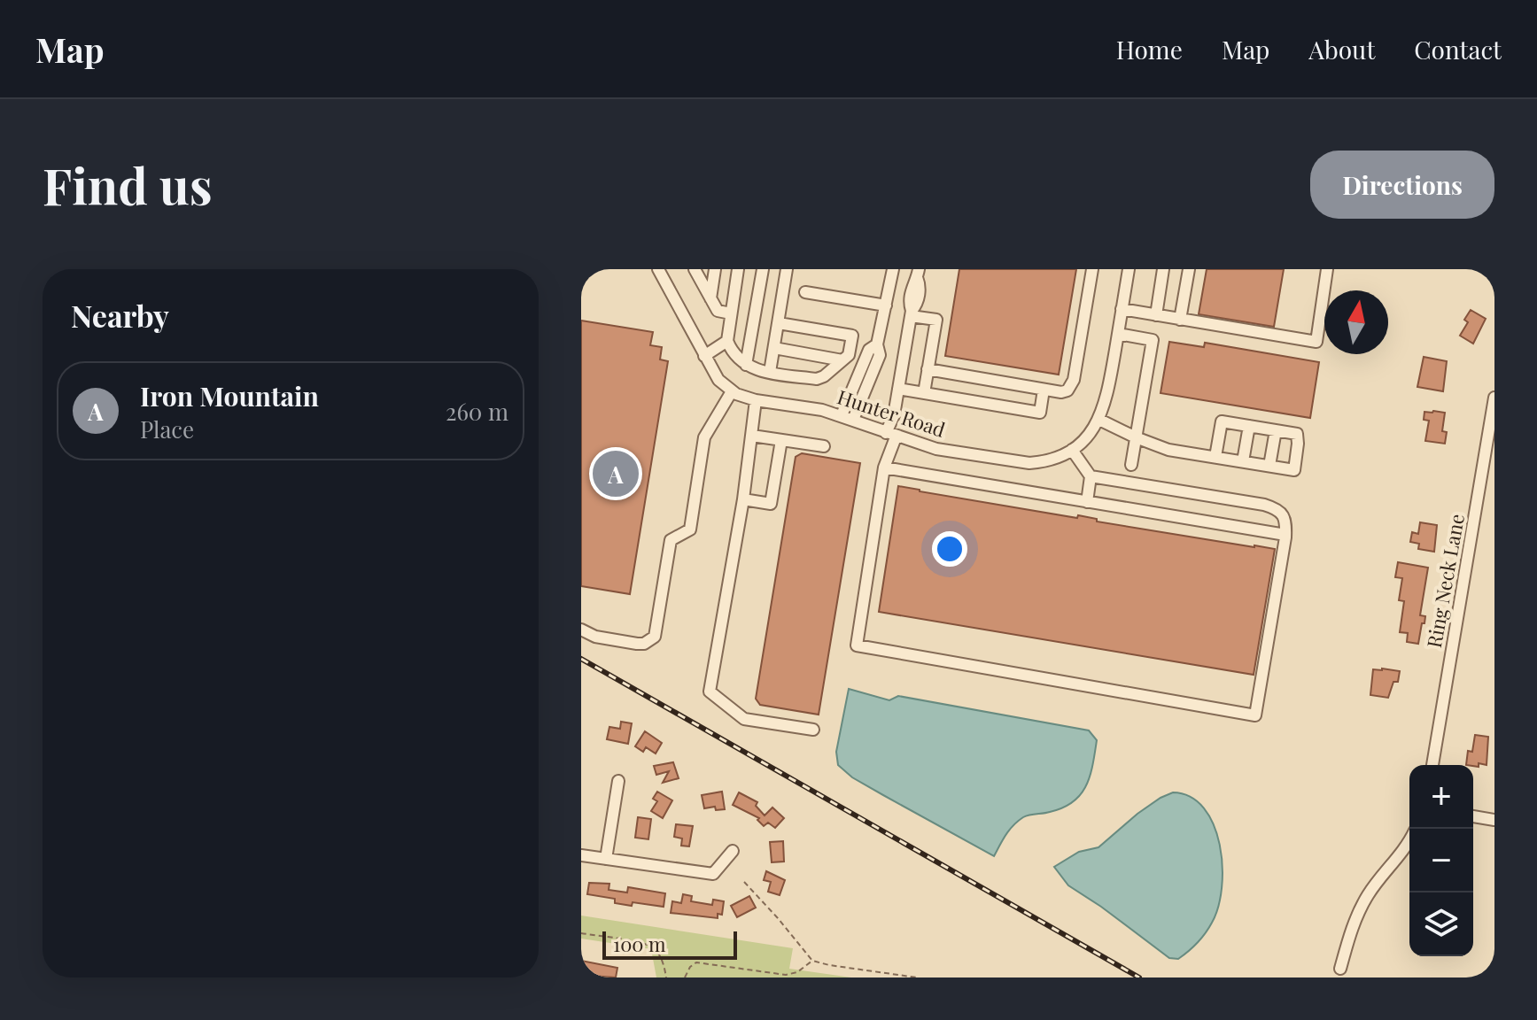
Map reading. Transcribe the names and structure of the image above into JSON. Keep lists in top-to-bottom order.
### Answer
{
  "streets": {
    "street": ["Hunter Road", "Ring Neck Lane"]
  },
  "scale_bar": "100 m",
  "north": "top",
  "page": {
    "header": "Map",
    "nav": [
      "Home",
      "Map",
      "About",
      "Contact"
    ],
    "buttons": "Directions",
    "title": "Find us",
    "heading": "Nearby",
    "list": [
      {
        "mark": "A",
        "name": "Iron Mountain",
        "note": "Place",
        "value": "260 m"
      }
    ],
    "pins": "A",
    "map_buttons": ["+", "−"],
    "scale": "100 m"
  }
}
